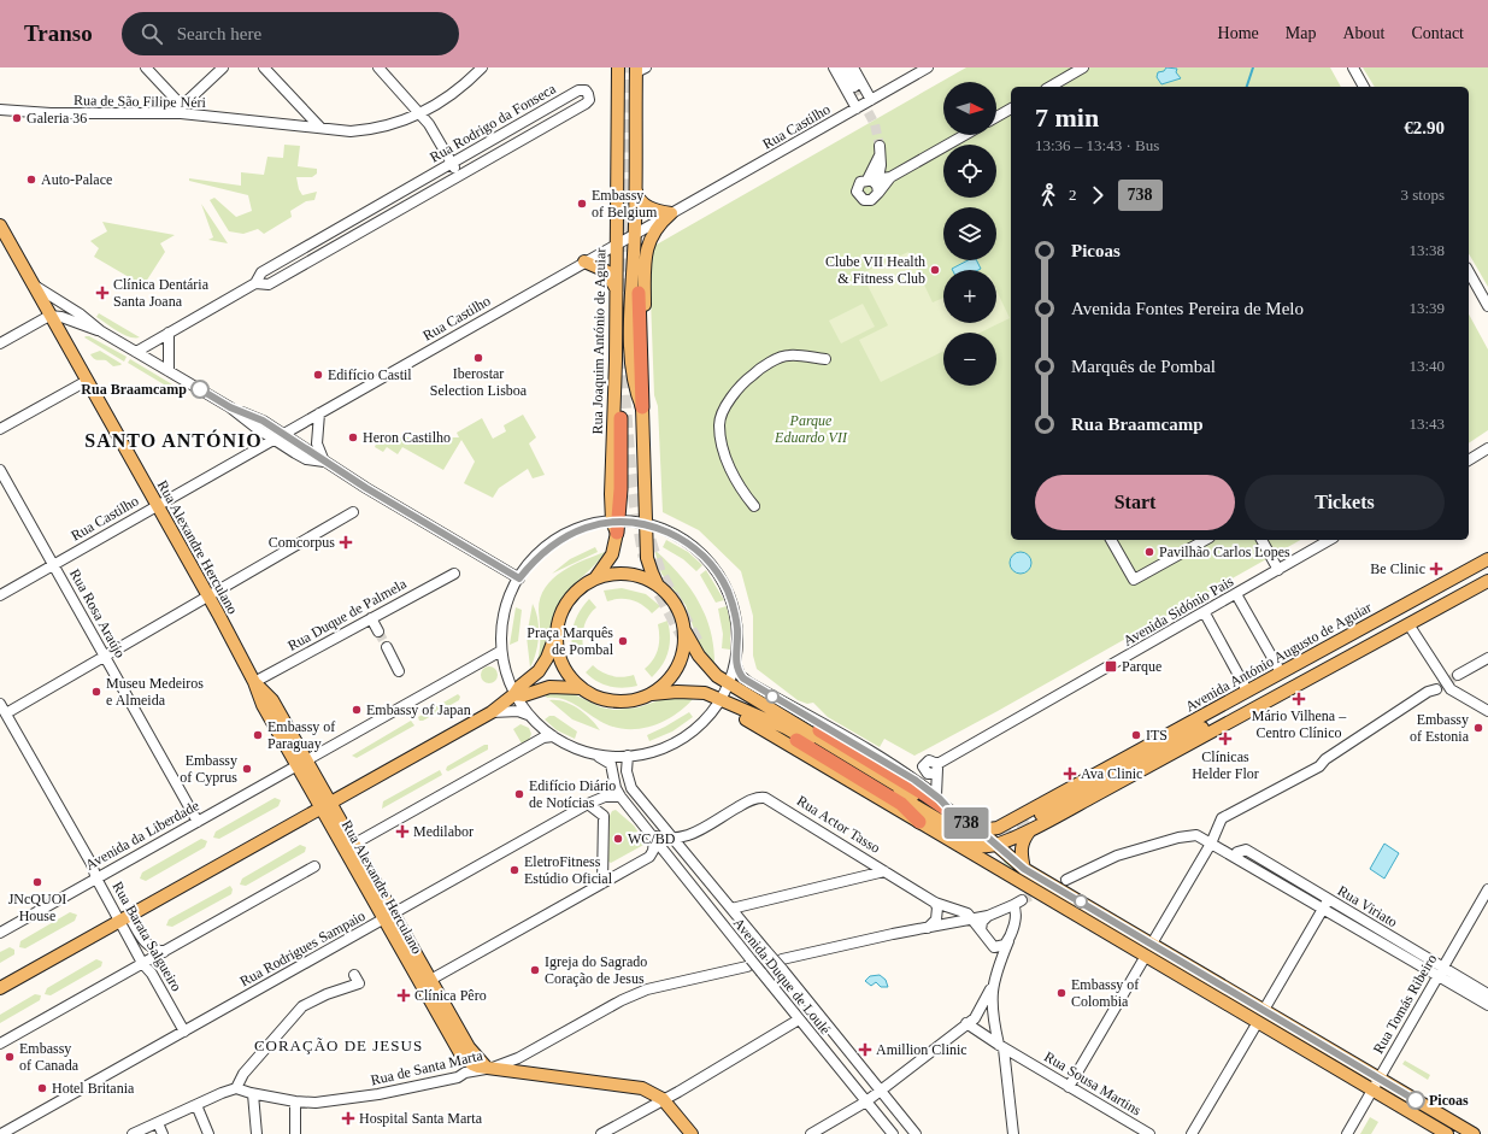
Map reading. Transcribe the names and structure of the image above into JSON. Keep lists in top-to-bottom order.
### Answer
{
  "streets": {
    "main road": ["Rua Joaquim António de Aguiar", "Rua Alexandre Herculano", "Avenida António Augusto de Aguiar"],
    "street": [
      "Rua de São Filipe Néri",
      "Rua Rodrigo da Fonseca",
      "Rua Castilho",
      "Avenida Sidónio Pais",
      "Rua Rosa Araújo",
      "Rua Duque de Palmela",
      "Rua Actor Tasso",
      "Avenida da Liberdade",
      "Rua Viriato",
      "Rua Barata Salgueiro",
      "Rua Rodrigues Sampaio",
      "Avenida Duque de Loulé",
      "Rua Tomás Ribeiro",
      "Rua de Santa Marta",
      "Rua Sousa Martins"
    ]
  },
  "crossings": [
    ["Rua Castilho", "Rua Joaquim António de Aguiar"],
    ["Rua Castilho", "Rua Alexandre Herculano"],
    ["Rua Castilho", "Rua Rosa Araújo"],
    ["Rua Alexandre Herculano", "Rua Duque de Palmela"],
    ["Rua Alexandre Herculano", "Avenida da Liberdade"],
    ["Rua Alexandre Herculano", "Rua Rodrigues Sampaio"],
    ["Rua Alexandre Herculano", "Rua de Santa Marta"],
    ["Rua Rosa Araújo", "Avenida da Liberdade"],
    ["Rua Actor Tasso", "Avenida Duque de Loulé"],
    ["Avenida da Liberdade", "Rua Barata Salgueiro"],
    ["Rua Viriato", "Rua Tomás Ribeiro"],
    ["Rua Barata Salgueiro", "Rua Rodrigues Sampaio"],
    ["Rua Rodrigues Sampaio", "Avenida Duque de Loulé"],
    ["Avenida Duque de Loulé", "Rua de Santa Marta"]
  ],
  "districts": ["SANTO ANTÓNIO", "CORAÇÃO DE JESUS"],
  "parks": ["Parque Eduardo VII"],
  "places": {
    "other": [
      "Galeria 36",
      "Auto-Palace",
      "Embassy of Belgium",
      "Clube VII Health & Fitness Club",
      "Iberostar Selection Lisboa",
      "Edifício Castil",
      "Rua Braamcamp",
      "Heron Castilho",
      "Pavilhão Carlos Lopes",
      "Praça Marquês de Pombal",
      "Museu Medeiros e Almeida",
      "Embassy of Japan",
      "Embassy of Estonia",
      "Embassy of Paraguay",
      "ITS",
      "Embassy of Cyprus",
      "Edifício Diário de Notícias",
      "WC/BD",
      "EletroFitness Estúdio Oficial",
      "JNcQUOI House",
      "Igreja do Sagrado Coração de Jesus",
      "Embassy of Colombia",
      "Embassy of Canada",
      "Hotel Britania",
      "Picoas"
    ],
    "health": [
      "Clínica Dentária Santa Joana",
      "Comcorpus",
      "Be Clinic",
      "Mário Vilhena – Centro Clínico",
      "Clínicas Helder Flor",
      "Ava Clinic",
      "Medilabor",
      "Clínica Pêro",
      "Amillion Clinic",
      "Hospital Santa Marta"
    ],
    "transit": ["Parque"]
  },
  "lines": ["bus line 738"],
  "north": "right",
  "page": {
    "header": "Transo",
    "search": "Search here",
    "nav": [
      "Home",
      "Map",
      "About",
      "Contact"
    ],
    "on_map": "738",
    "map_buttons": ["+", "−"],
    "heading": ["7 min", "13:36 – 13:43 · Bus", "€2.90"],
    "legs": ["2", "738", "3 stops"],
    "list": [
      {
        "name": "Picoas",
        "value": "13:38"
      },
      {
        "name": "Avenida Fontes Pereira de Melo",
        "value": "13:39"
      },
      {
        "name": "Marquês de Pombal",
        "value": "13:40"
      },
      {
        "name": "Rua Braamcamp",
        "value": "13:43"
      }
    ],
    "buttons": ["Start", "Tickets"]
  }
}
